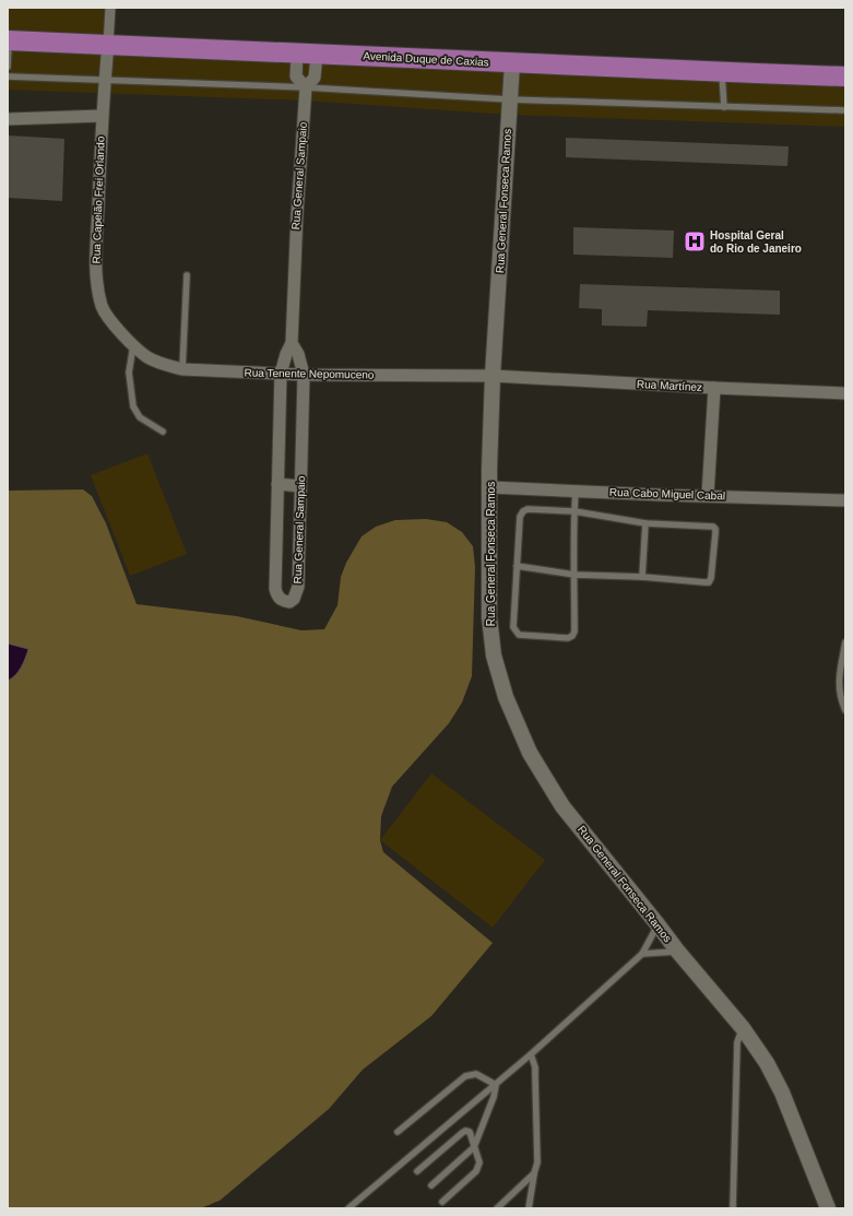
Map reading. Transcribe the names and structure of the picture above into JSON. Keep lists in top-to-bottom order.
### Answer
{
  "streets": {
    "main road": ["Avenida Duque de Caxias"],
    "street": [
      "Rua General Sampaio",
      "Rua Capelão Frei Orlando",
      "Rua General Fonseca Ramos",
      "Rua Tenente Nepomuceno",
      "Rua Martínez",
      "Rua Cabo Miguel Cabal"
    ]
  },
  "crossings": [
    ["Avenida Duque de Caxias", "Rua General Sampaio"],
    ["Avenida Duque de Caxias", "Rua Capelão Frei Orlando"],
    ["Avenida Duque de Caxias", "Rua General Fonseca Ramos"],
    ["Rua General Sampaio", "Rua Tenente Nepomuceno"],
    ["Rua Capelão Frei Orlando", "Rua Tenente Nepomuceno"],
    ["Rua General Fonseca Ramos", "Rua Tenente Nepomuceno"],
    ["Rua General Fonseca Ramos", "Rua Martínez"],
    ["Rua General Fonseca Ramos", "Rua Cabo Miguel Cabal"],
    ["Rua Tenente Nepomuceno", "Rua Martínez"]
  ],
  "places": {
    "hospital": ["Hospital Geral do Rio de Janeiro"]
  }
}
